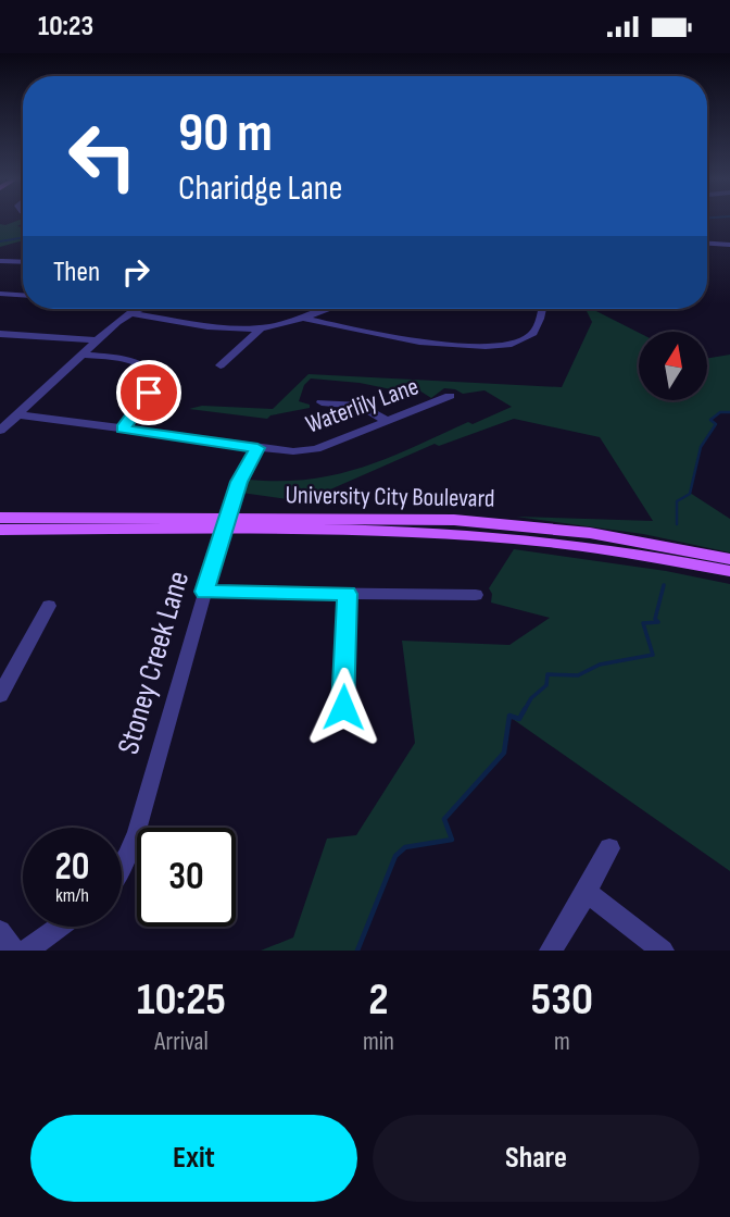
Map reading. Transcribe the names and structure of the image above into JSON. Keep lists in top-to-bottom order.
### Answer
{
  "streets": {
    "main road": ["University City Boulevard"],
    "street": ["Waterlily Lane", "Stoney Creek Lane"]
  },
  "crossings": [
    ["Waterlily Lane", "Stoney Creek Lane"],
    ["University City Boulevard", "Stoney Creek Lane"]
  ],
  "north": "top",
  "page": {
    "status": "10:23",
    "turn": ["90 m", "Charidge Lane"],
    "then": "Then",
    "speed": "20 km/h",
    "limit": "30",
    "eta": [
      "10:25",
      "Arrival",
      "2",
      "min",
      "530",
      "m"
    ],
    "buttons": ["Exit", "Share"]
  }
}
